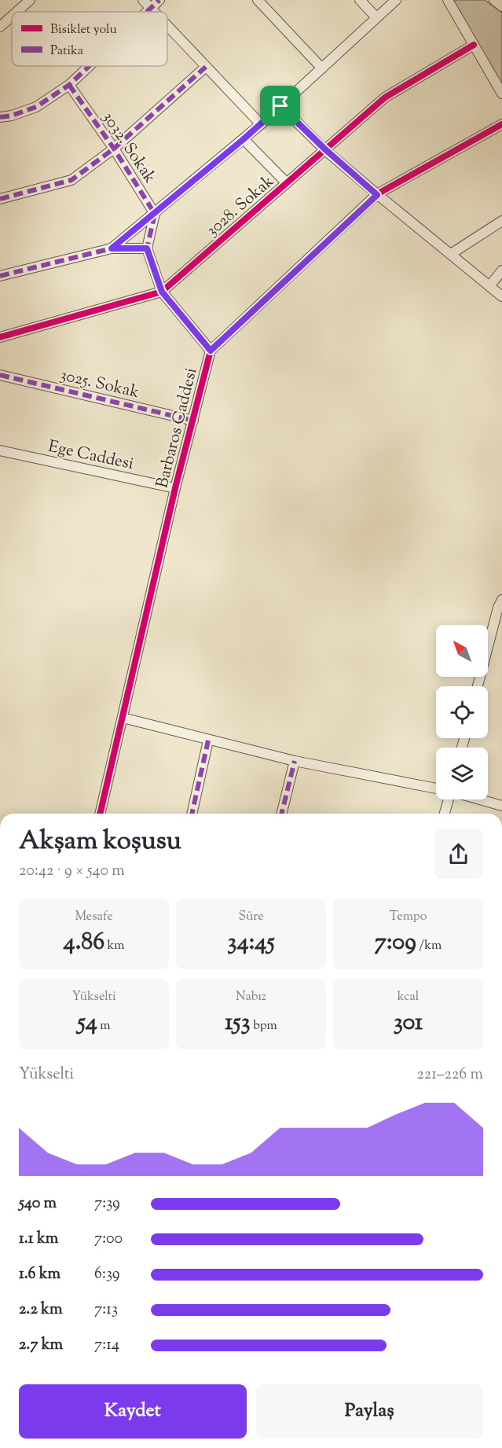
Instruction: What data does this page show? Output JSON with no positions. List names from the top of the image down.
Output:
{
  "streets": {
    "street": [
      "3032. Sokak",
      "3028. Sokak",
      "3025. Sokak",
      "Barbaros Caddesi",
      "Ege Caddesi"
    ]
  },
  "crossings": [
    ["3025. Sokak", "Barbaros Caddesi"],
    ["Barbaros Caddesi", "Ege Caddesi"]
  ],
  "legend": ["Bisiklet yolu", "Patika"],
  "north": "top left",
  "page": {
    "heading": ["Akşam koşusu", "20:42 · 9 × 540 m"],
    "stats": [
      ["Mesafe", "4.86 km"],
      ["Süre", "34:45"],
      ["Tempo", "7:09 /km"],
      ["Yükselti", "54 m"],
      ["Nabız", "153 bpm"],
      ["kcal", "301"]
    ],
    "chart": ["Yükselti", "221–226 m"],
    "list": [
      {
        "name": "540 m",
        "note": "7:39"
      },
      {
        "name": "1.1 km",
        "note": "7:00"
      },
      {
        "name": "1.6 km",
        "note": "6:39"
      },
      {
        "name": "2.2 km",
        "note": "7:13"
      },
      {
        "name": "2.7 km",
        "note": "7:14"
      }
    ],
    "buttons": ["Kaydet", "Paylaş"]
  }
}
